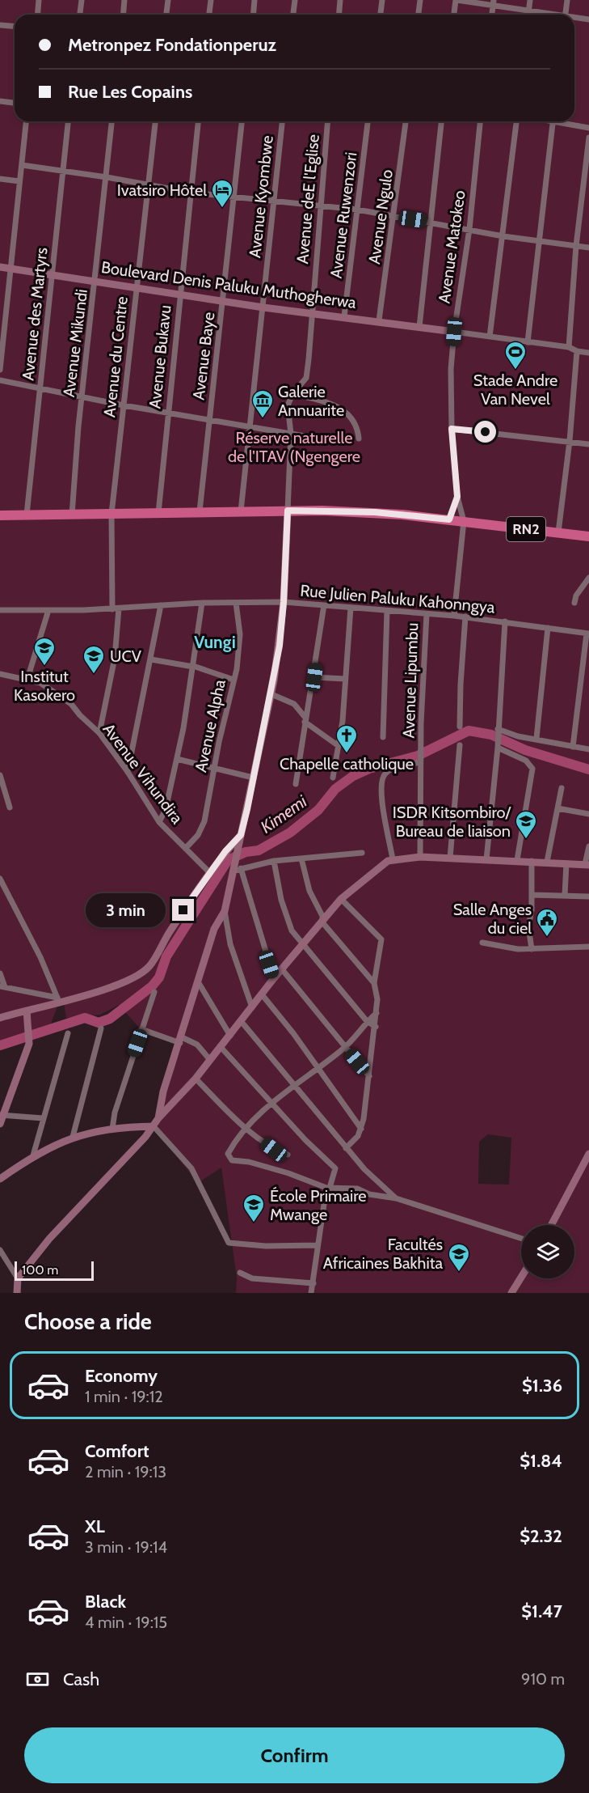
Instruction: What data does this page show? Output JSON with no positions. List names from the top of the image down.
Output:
{
  "streets": {
    "highway": ["RN2"],
    "street": [
      "Avenue Kyombwe",
      "Avenue deE l'Eglise",
      "Avenue Ruwenzori",
      "Avenue Ngulo",
      "Avenue Matokeo",
      "Boulevard Denis Paluku Muthogherwa",
      "Avenue des Martyrs",
      "Avenue Mikundi",
      "Avenue Baye",
      "Avenue du Centre",
      "Avenue Bukavu",
      "Rue Julien Paluku Kahonngya",
      "Avenue Lipumbu",
      "Avenue Alpha",
      "Avenue Vihundira"
    ]
  },
  "crossings": [
    ["Avenue Kyombwe", "Boulevard Denis Paluku Muthogherwa"],
    ["Avenue Kyombwe", "RN2"],
    ["Avenue deE l'Eglise", "Boulevard Denis Paluku Muthogherwa"],
    ["Avenue Ruwenzori", "Boulevard Denis Paluku Muthogherwa"],
    ["Avenue Ngulo", "Boulevard Denis Paluku Muthogherwa"],
    ["Avenue Matokeo", "Boulevard Denis Paluku Muthogherwa"],
    ["Boulevard Denis Paluku Muthogherwa", "Avenue des Martyrs"],
    ["Boulevard Denis Paluku Muthogherwa", "Avenue Mikundi"],
    ["Boulevard Denis Paluku Muthogherwa", "Avenue Baye"],
    ["Boulevard Denis Paluku Muthogherwa", "Avenue du Centre"],
    ["Boulevard Denis Paluku Muthogherwa", "Avenue Bukavu"],
    ["Avenue des Martyrs", "RN2"],
    ["Avenue Mikundi", "RN2"],
    ["Avenue Baye", "RN2"],
    ["Avenue du Centre", "RN2"],
    ["Avenue du Centre", "Rue Julien Paluku Kahonngya"],
    ["Avenue du Centre", "Avenue Vihundira"],
    ["Avenue Bukavu", "RN2"],
    ["Rue Julien Paluku Kahonngya", "Avenue Lipumbu"],
    ["Rue Julien Paluku Kahonngya", "Avenue Alpha"],
    ["Avenue Alpha", "Avenue Vihundira"]
  ],
  "districts": ["Vungi"],
  "water": ["Kimemi"],
  "parks": ["Réserve naturelle de l'ITAV (Ngengere"],
  "places": {
    "hotel": ["Ivatsiro Hôtel"],
    "sports": ["Stade Andre Van Nevel"],
    "museum": ["Galerie Annuarite"],
    "school or university": [
      "Institut Kasokero",
      "UCV",
      "ISDR Kitsombiro/ Bureau de liaison",
      "École Primaire Mwange",
      "Facultés Africaines Bakhita"
    ],
    "church": ["Chapelle catholique"],
    "public building": ["Salle Anges du ciel"]
  },
  "scale_bar": "100 m",
  "page": {
    "banner": ["Metronpez Fondationperuz", "Rue Les Copains"],
    "bubble": "3 min",
    "scale": "100 m",
    "heading": "Choose a ride",
    "list": [
      {
        "name": "Economy",
        "note": "1 min · 19:12",
        "value": "$1.36"
      },
      {
        "name": "Comfort",
        "note": "2 min · 19:13",
        "value": "$1.84"
      },
      {
        "name": "XL",
        "note": "3 min · 19:14",
        "value": "$2.32"
      },
      {
        "name": "Black",
        "note": "4 min · 19:15",
        "value": "$1.47"
      }
    ],
    "pay": ["Cash", "910 m"],
    "buttons": "Confirm"
  }
}
